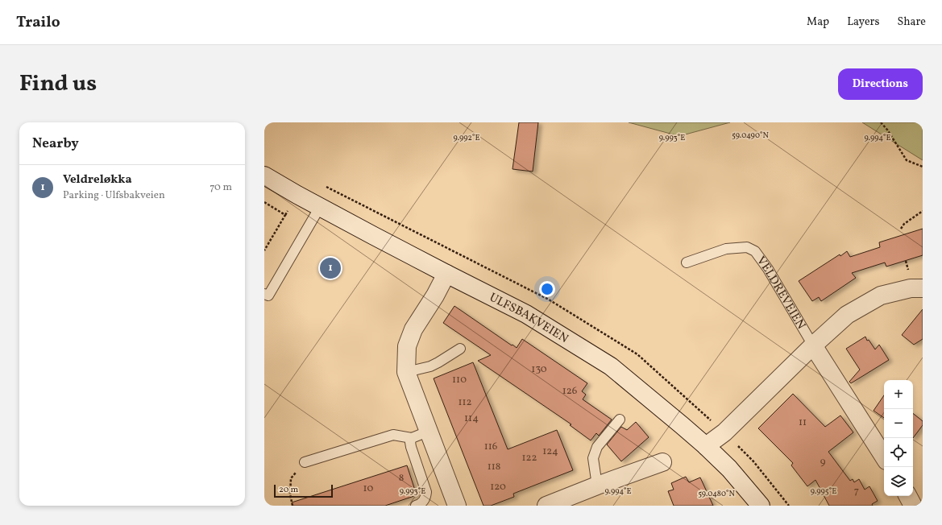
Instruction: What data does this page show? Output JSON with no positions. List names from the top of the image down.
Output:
{
  "streets": {
    "street": ["ULFSBAKVEIEN"],
    "lane": ["VELDREVEIEN"]
  },
  "house_numbers": [
    "130",
    "110",
    "126",
    "112",
    "114",
    "11",
    "116",
    "124",
    "122",
    "9",
    "118",
    "8",
    "120",
    "10",
    "7"
  ],
  "scale_bar": "20 m",
  "page": {
    "header": "Trailo",
    "nav": ["Map", "Layers", "Share"],
    "title": "Find us",
    "buttons": "Directions",
    "heading": "Nearby",
    "list": [
      {
        "mark": "1",
        "name": "Veldreløkka",
        "note": "Parking · Ulfsbakveien",
        "value": "70 m"
      }
    ],
    "pins": "1",
    "map_buttons": ["+", "−"],
    "scale": "20 m"
  },
  "coordinates": [
    "59.0490°N",
    "9.992°E",
    "9.993°E",
    "9.994°E",
    "9.995°E",
    "59.0480°N"
  ]
}
